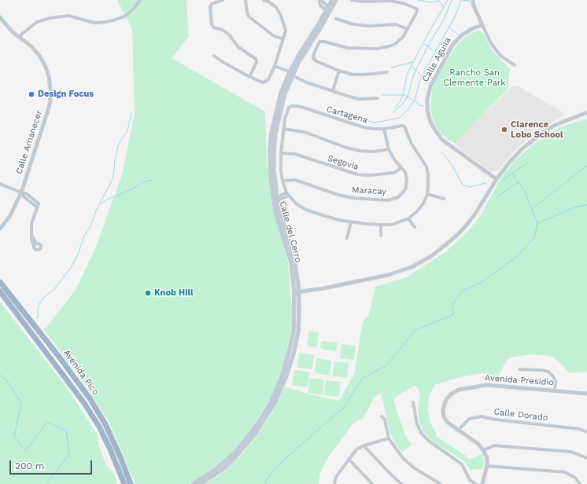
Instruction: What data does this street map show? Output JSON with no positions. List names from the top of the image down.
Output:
{
  "streets": {
    "highway": ["Avenida Pico"],
    "main road": ["Calle del Cerro"],
    "street": [
      "Calle Aguila",
      "Cartagena",
      "Calle Amanecer",
      "Segovia",
      "Maracay",
      "Avenida Presidio",
      "Calle Dorado"
    ]
  },
  "crossings": [
    ["Cartagena", "Maracay"],
    ["Segovia", "Maracay"],
    ["Avenida Presidio", "Calle Dorado"]
  ],
  "parks": ["Rancho San Clemente Park"],
  "places": ["Design Focus", "Clarence Lobo School", "Knob Hill"],
  "scale_bar": "200 m"
}
